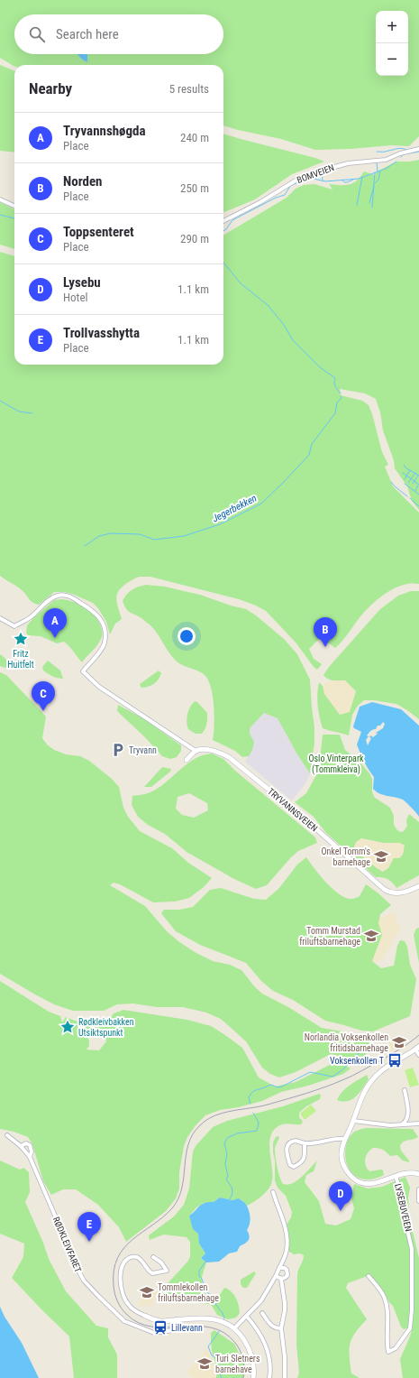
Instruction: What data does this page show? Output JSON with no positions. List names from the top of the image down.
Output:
{
  "streets": {
    "street": [
      "BOMVEIEN",
      "TRYVANNSVEIEN",
      "LYSEBUVEIEN",
      "RØDKLEIVFARET"
    ]
  },
  "water": ["Jegerbekken"],
  "parks": ["Oslo Vinterpark (Tommkleiva)"],
  "places": {
    "place": ["Fritz Huitfelt", "Rødkleivbakken Utsiktspunkt"],
    "parking": ["Tryvann"],
    "school or university": [
      "Onkel Tomm's barnehage",
      "Tomm Murstad friluftsbarnehage",
      "Norlandia Voksenkollen fritidsbarnehage",
      "Tommlekollen friluftsbarnehage",
      "Turi Sletners barnehave"
    ],
    "bus stop": ["Voksenkollen T"],
    "station": ["Lillevann"]
  },
  "page": {
    "map_buttons": ["+", "−"],
    "search": "Search here",
    "heading": ["Nearby", "5 results"],
    "list": [
      {
        "mark": "A",
        "name": "Tryvannshøgda",
        "note": "Place",
        "value": "240 m"
      },
      {
        "mark": "B",
        "name": "Norden",
        "note": "Place",
        "value": "250 m"
      },
      {
        "mark": "C",
        "name": "Toppsenteret",
        "note": "Place",
        "value": "290 m"
      },
      {
        "mark": "D",
        "name": "Lysebu",
        "note": "Hotel",
        "value": "1.1 km"
      },
      {
        "mark": "E",
        "name": "Trollvasshytta",
        "note": "Place",
        "value": "1.1 km"
      }
    ],
    "pins": [
      "A",
      "B",
      "C",
      "D",
      "E"
    ]
  }
}
